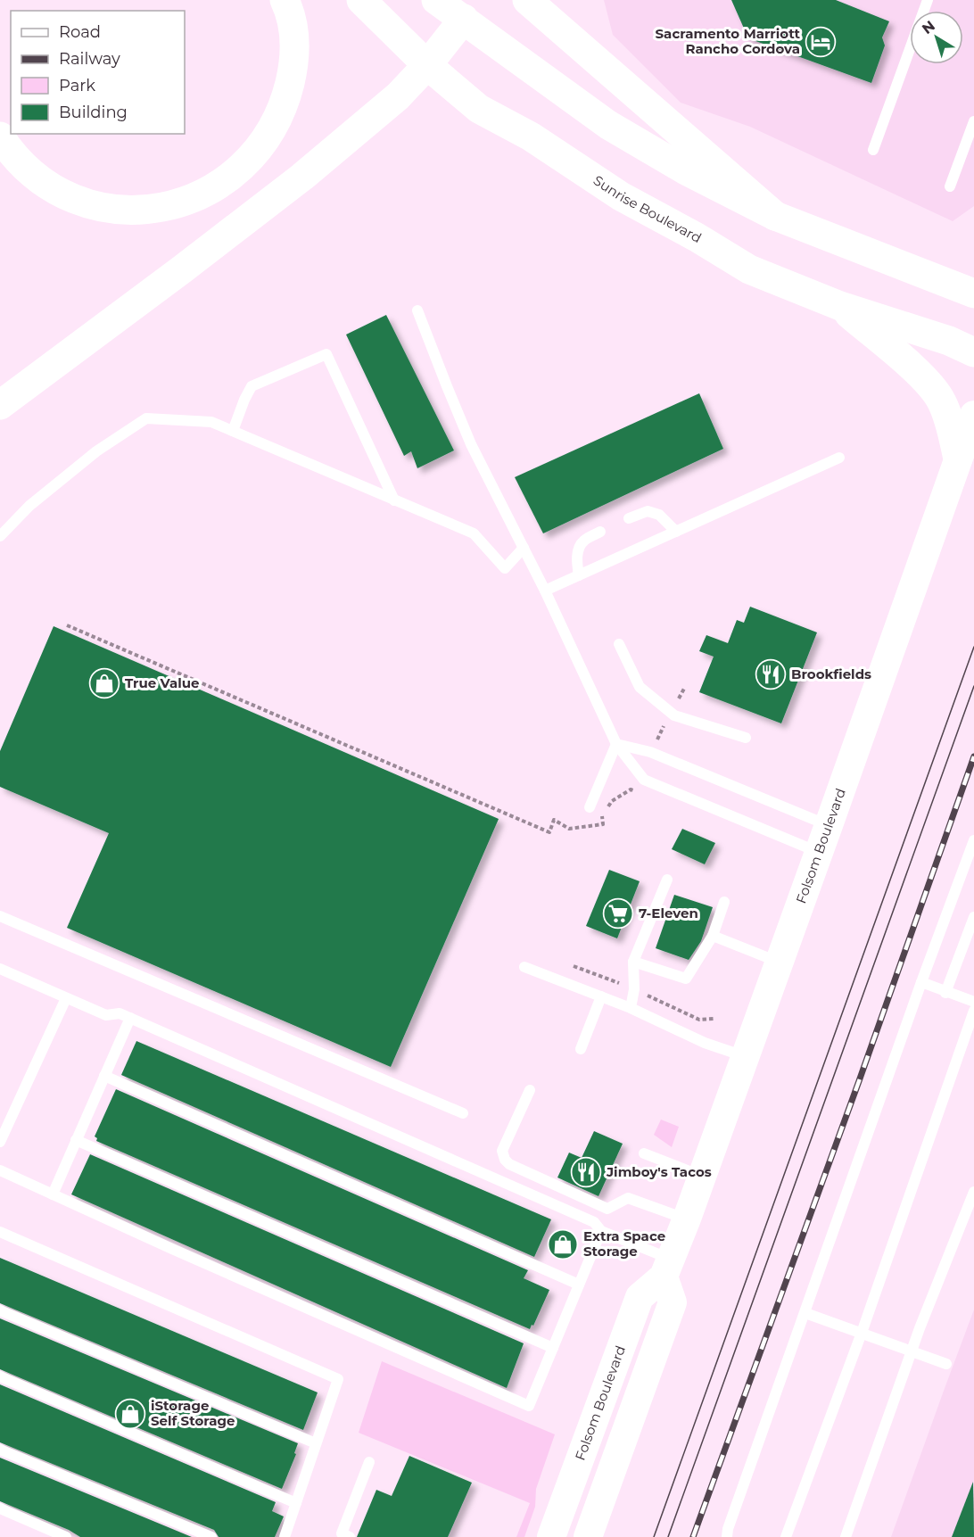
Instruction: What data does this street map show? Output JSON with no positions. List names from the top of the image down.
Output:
{
  "streets": {
    "main road": ["Sunrise Boulevard", "Folsom Boulevard"]
  },
  "places": {
    "hotel": ["Sacramento Marriott Rancho Cordova"],
    "restaurant": ["Brookfields", "Jimboy's Tacos"],
    "shop": ["True Value", "Extra Space Storage", "iStorage Self Storage"],
    "supermarket": ["7-Eleven"]
  },
  "legend": [
    "Road",
    "Railway",
    "Park",
    "Building"
  ],
  "north": "top left"
}
